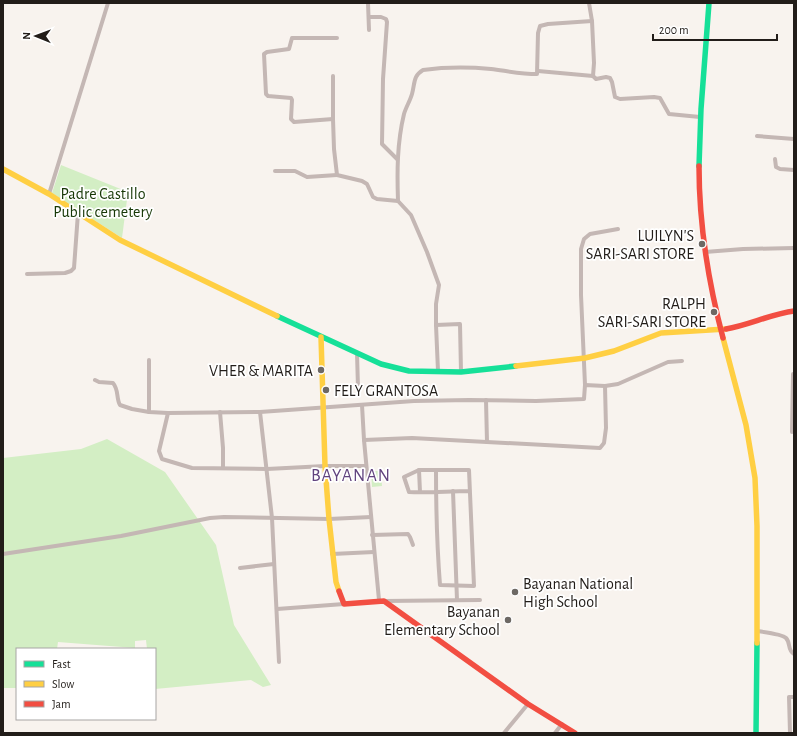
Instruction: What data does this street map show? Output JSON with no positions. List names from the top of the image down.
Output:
{
  "districts": ["BAYANAN"],
  "parks": ["Padre Castillo Public cemetery"],
  "places": [
    "LUILYN'S SARI-SARI STORE",
    "RALPH SARI-SARI STORE",
    "VHER & MARITA",
    "FELY GRANTOSA",
    "Bayanan National High School",
    "Bayanan Elementary School"
  ],
  "legend": ["Fast", "Slow", "Jam"],
  "scale_bar": "200 m",
  "north": "left"
}
